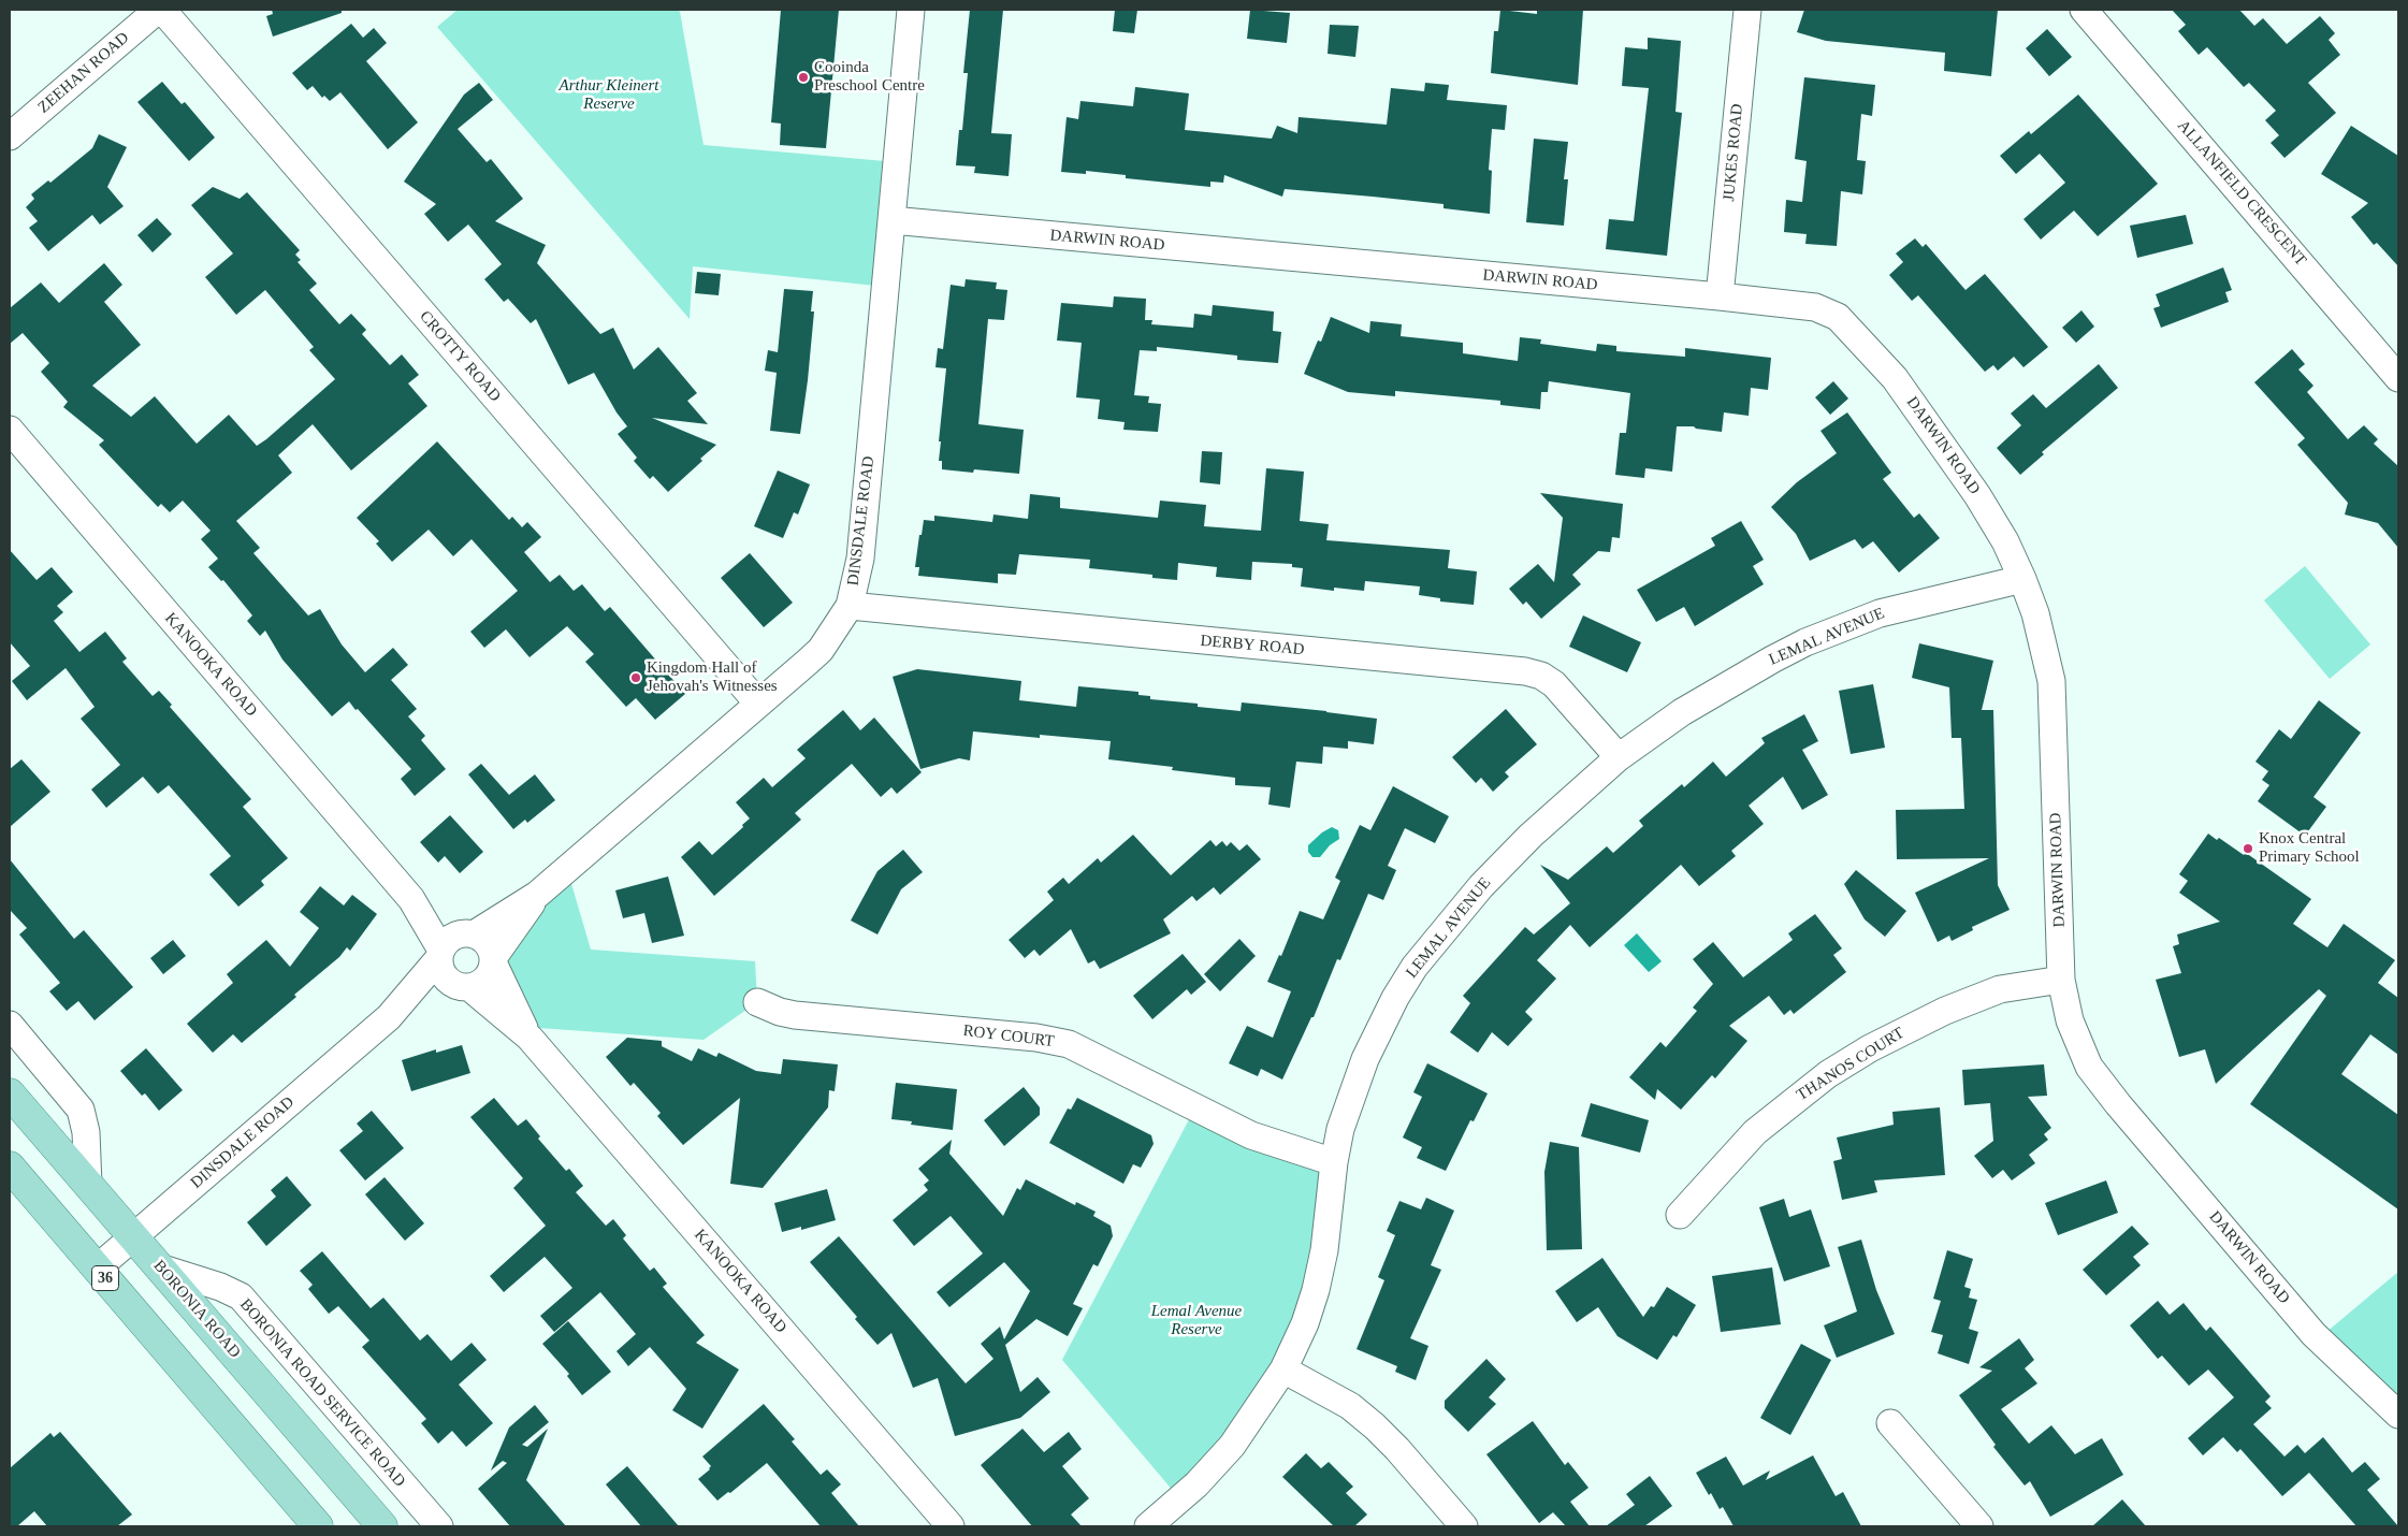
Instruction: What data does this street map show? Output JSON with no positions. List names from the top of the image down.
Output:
{
  "streets": {
    "main road": ["36", "BORONIA ROAD"],
    "street": [
      "ZEEHAN ROAD",
      "JUKES ROAD",
      "ALLANFIELD CRESCENT",
      "DARWIN ROAD",
      "CROTTY ROAD",
      "DINSDALE ROAD",
      "LEMAL AVENUE",
      "DERBY ROAD",
      "KANOOKA ROAD",
      "ROY COURT",
      "THANOS COURT",
      "BORONIA ROAD SERVICE ROAD"
    ]
  },
  "crossings": [
    ["JUKES ROAD", "DARWIN ROAD"],
    ["DARWIN ROAD", "DINSDALE ROAD"],
    ["DARWIN ROAD", "LEMAL AVENUE"],
    ["DARWIN ROAD", "THANOS COURT"],
    ["CROTTY ROAD", "DINSDALE ROAD"],
    ["DINSDALE ROAD", "DERBY ROAD"],
    ["DINSDALE ROAD", "KANOOKA ROAD"],
    ["DINSDALE ROAD", "36"],
    ["DINSDALE ROAD", "BORONIA ROAD"],
    ["LEMAL AVENUE", "DERBY ROAD"],
    ["LEMAL AVENUE", "ROY COURT"],
    ["BORONIA ROAD", "BORONIA ROAD SERVICE ROAD"]
  ],
  "parks": ["Arthur Kleinert Reserve", "Lemal Avenue Reserve"],
  "places": ["Cooinda Preschool Centre", "Kingdom Hall of Jehovah's Witnesses", "Knox Central Primary School"]
}
